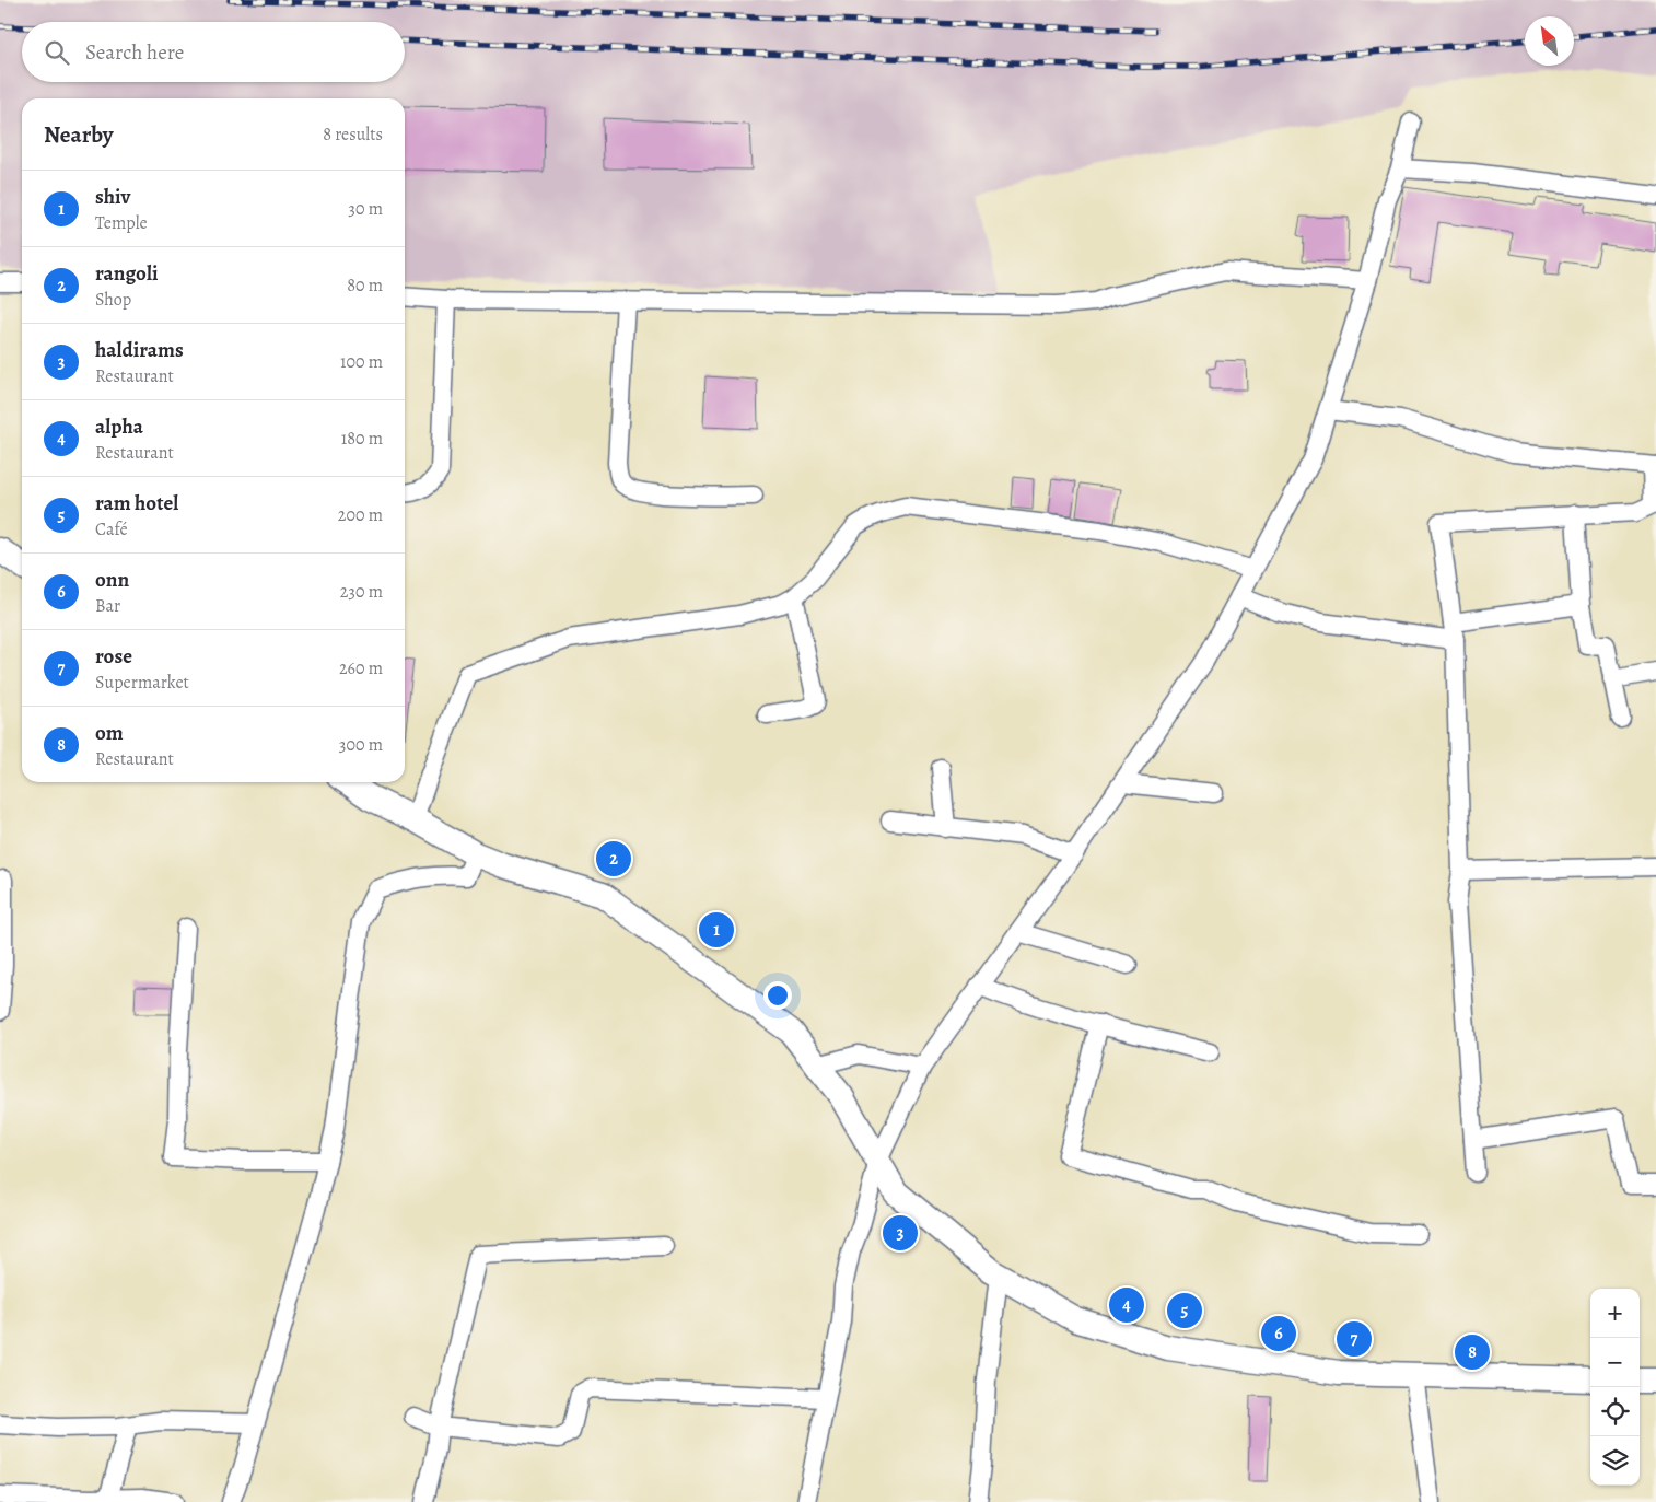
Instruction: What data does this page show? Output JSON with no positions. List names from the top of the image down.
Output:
{
  "north": "top left",
  "page": {
    "search": "Search here",
    "heading": ["Nearby", "8 results"],
    "list": [
      {
        "mark": "1",
        "name": "shiv",
        "note": "Temple",
        "value": "30 m"
      },
      {
        "mark": "2",
        "name": "rangoli",
        "note": "Shop",
        "value": "80 m"
      },
      {
        "mark": "3",
        "name": "haldirams",
        "note": "Restaurant",
        "value": "100 m"
      },
      {
        "mark": "4",
        "name": "alpha",
        "note": "Restaurant",
        "value": "180 m"
      },
      {
        "mark": "5",
        "name": "ram hotel",
        "note": "Café",
        "value": "200 m"
      },
      {
        "mark": "6",
        "name": "onn",
        "note": "Bar",
        "value": "230 m"
      },
      {
        "mark": "7",
        "name": "rose",
        "note": "Supermarket",
        "value": "260 m"
      },
      {
        "mark": "8",
        "name": "om",
        "note": "Restaurant",
        "value": "300 m"
      }
    ],
    "pins": [
      "2",
      "1",
      "3",
      "4",
      "5",
      "6",
      "7",
      "8"
    ],
    "map_buttons": ["+", "−"]
  }
}
